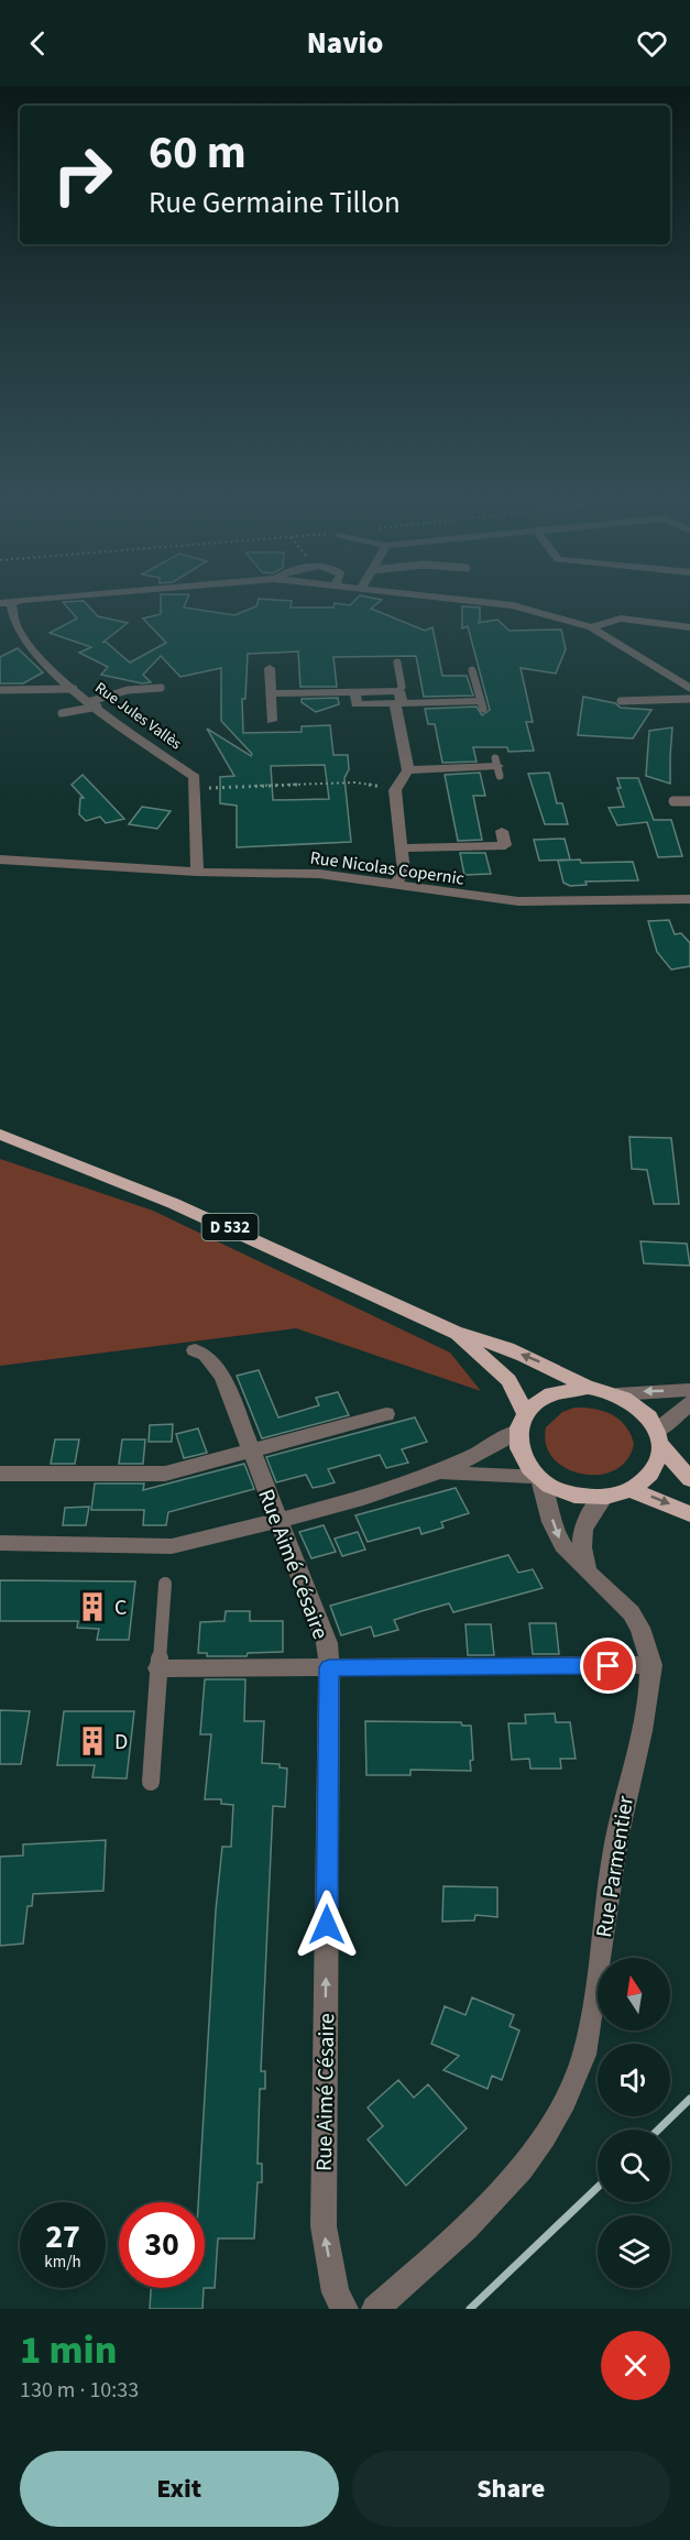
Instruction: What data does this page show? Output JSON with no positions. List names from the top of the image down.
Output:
{
  "streets": {
    "main road": ["D 532"],
    "street": [
      "Rue Jules Vallès",
      "Rue Nicolas Copernic",
      "Rue Aimé Césaire",
      "Rue Parmentier"
    ]
  },
  "crossings": [
    ["D 532", "Rue Parmentier"]
  ],
  "one_way": ["Rue Aimé Césaire"],
  "places": {
    "building": ["C", "D"]
  },
  "north": "top",
  "page": {
    "header": "Navio",
    "turn": ["60 m", "Rue Germaine Tillon"],
    "speed": "27 km/h",
    "limit": "30",
    "heading": ["1 min", "130 m · 10:33"],
    "buttons": ["Exit", "Share"]
  }
}
